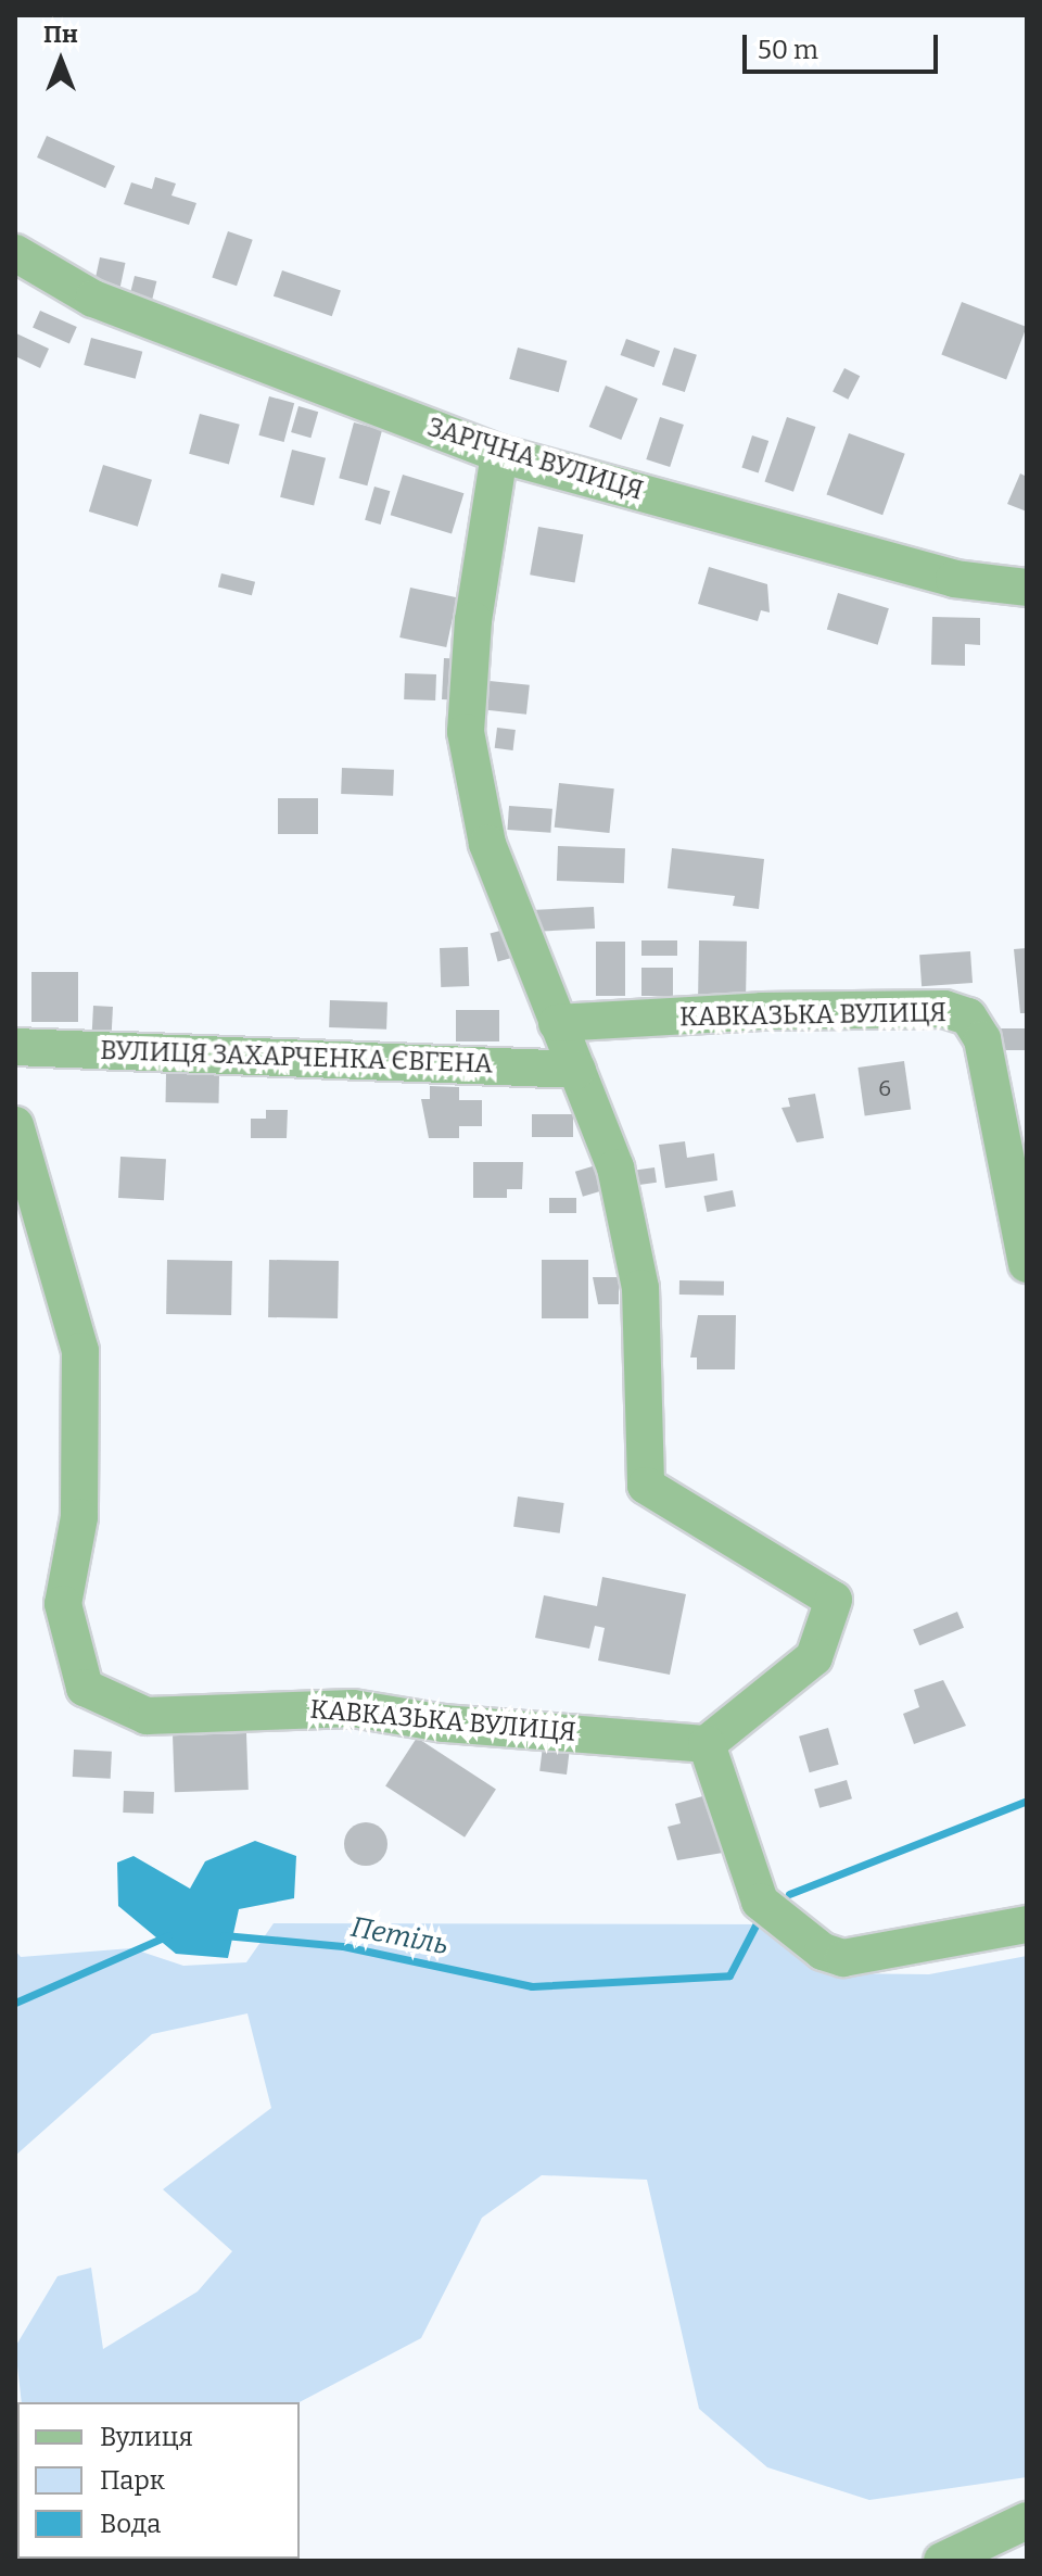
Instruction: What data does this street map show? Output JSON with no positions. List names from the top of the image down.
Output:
{
  "streets": {
    "street": ["ЗАРІЧНА ВУЛИЦЯ", "КАВКАЗЬКА ВУЛИЦЯ", "ВУЛИЦЯ ЗАХАРЧЕНКА ЄВГЕНА"]
  },
  "water": ["Петіль"],
  "house_numbers": ["6"],
  "legend": ["Вулиця", "Парк", "Вода"],
  "scale_bar": "50 m",
  "north": "top"
}
